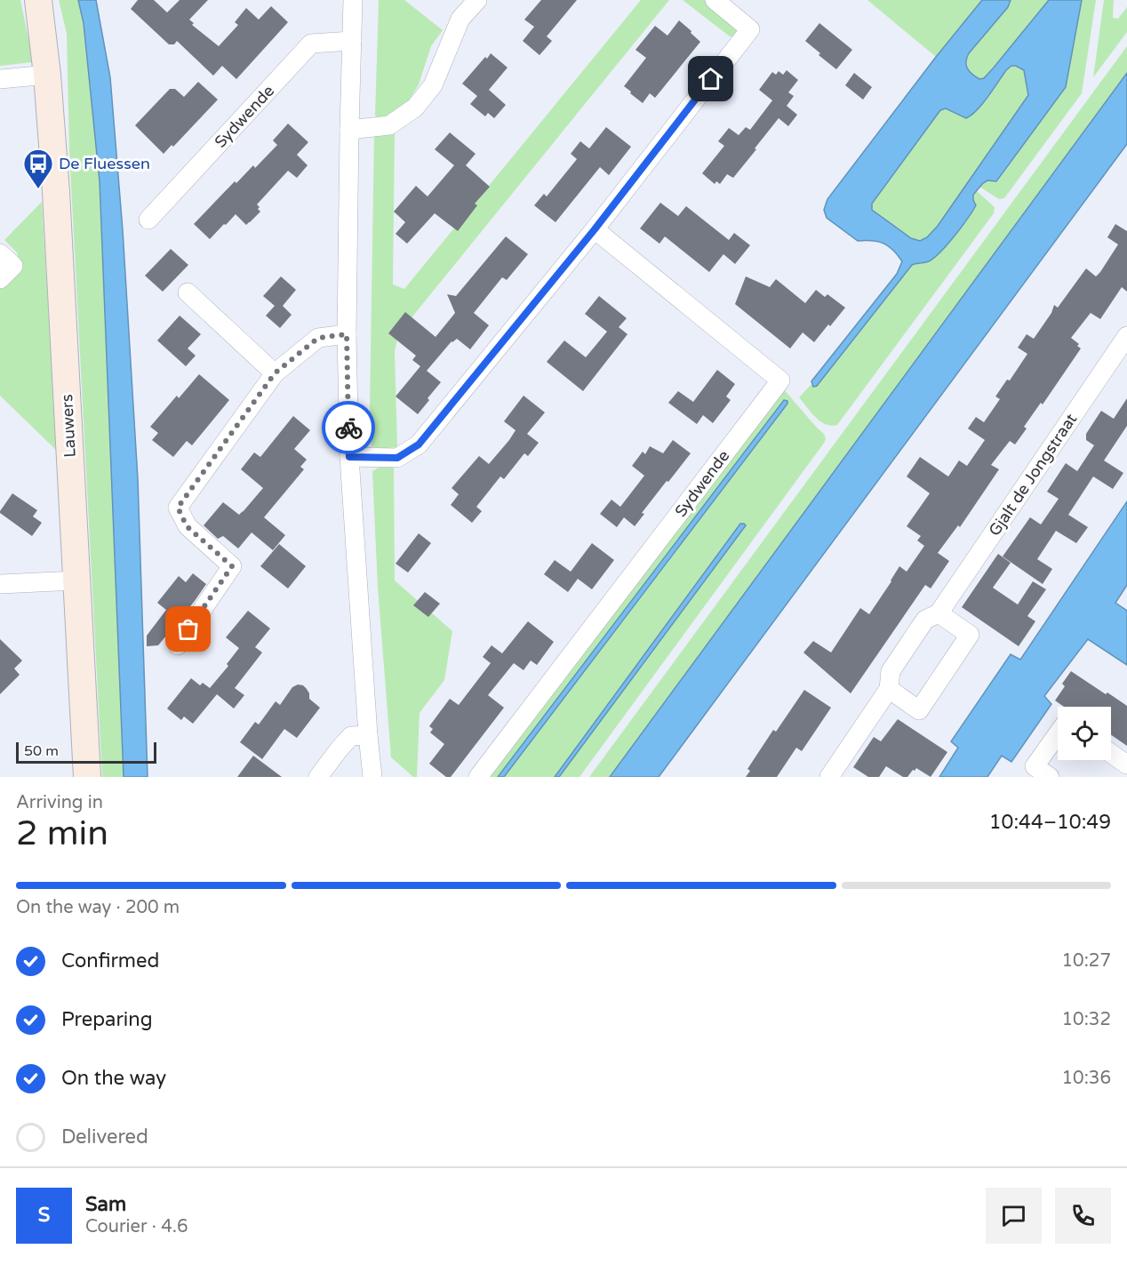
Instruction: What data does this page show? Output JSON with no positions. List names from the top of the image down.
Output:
{
  "streets": {
    "street": ["Sydwende", "Lauwers", "Gjalt de Jongstraat"]
  },
  "places": {
    "bus stop": ["De Fluessen"]
  },
  "scale_bar": "50 m",
  "page": {
    "scale": "50 m",
    "heading": ["2 min", "Arriving in", "10:44–10:49"],
    "panel": ["Sam", "Courier · 4.6"],
    "bar": "On the way · 200 m",
    "list": [
      ["Confirmed", "10:27"],
      ["Preparing", "10:32"],
      ["On the way", "10:36"],
      "Delivered"
    ],
    "round": "S"
  }
}
